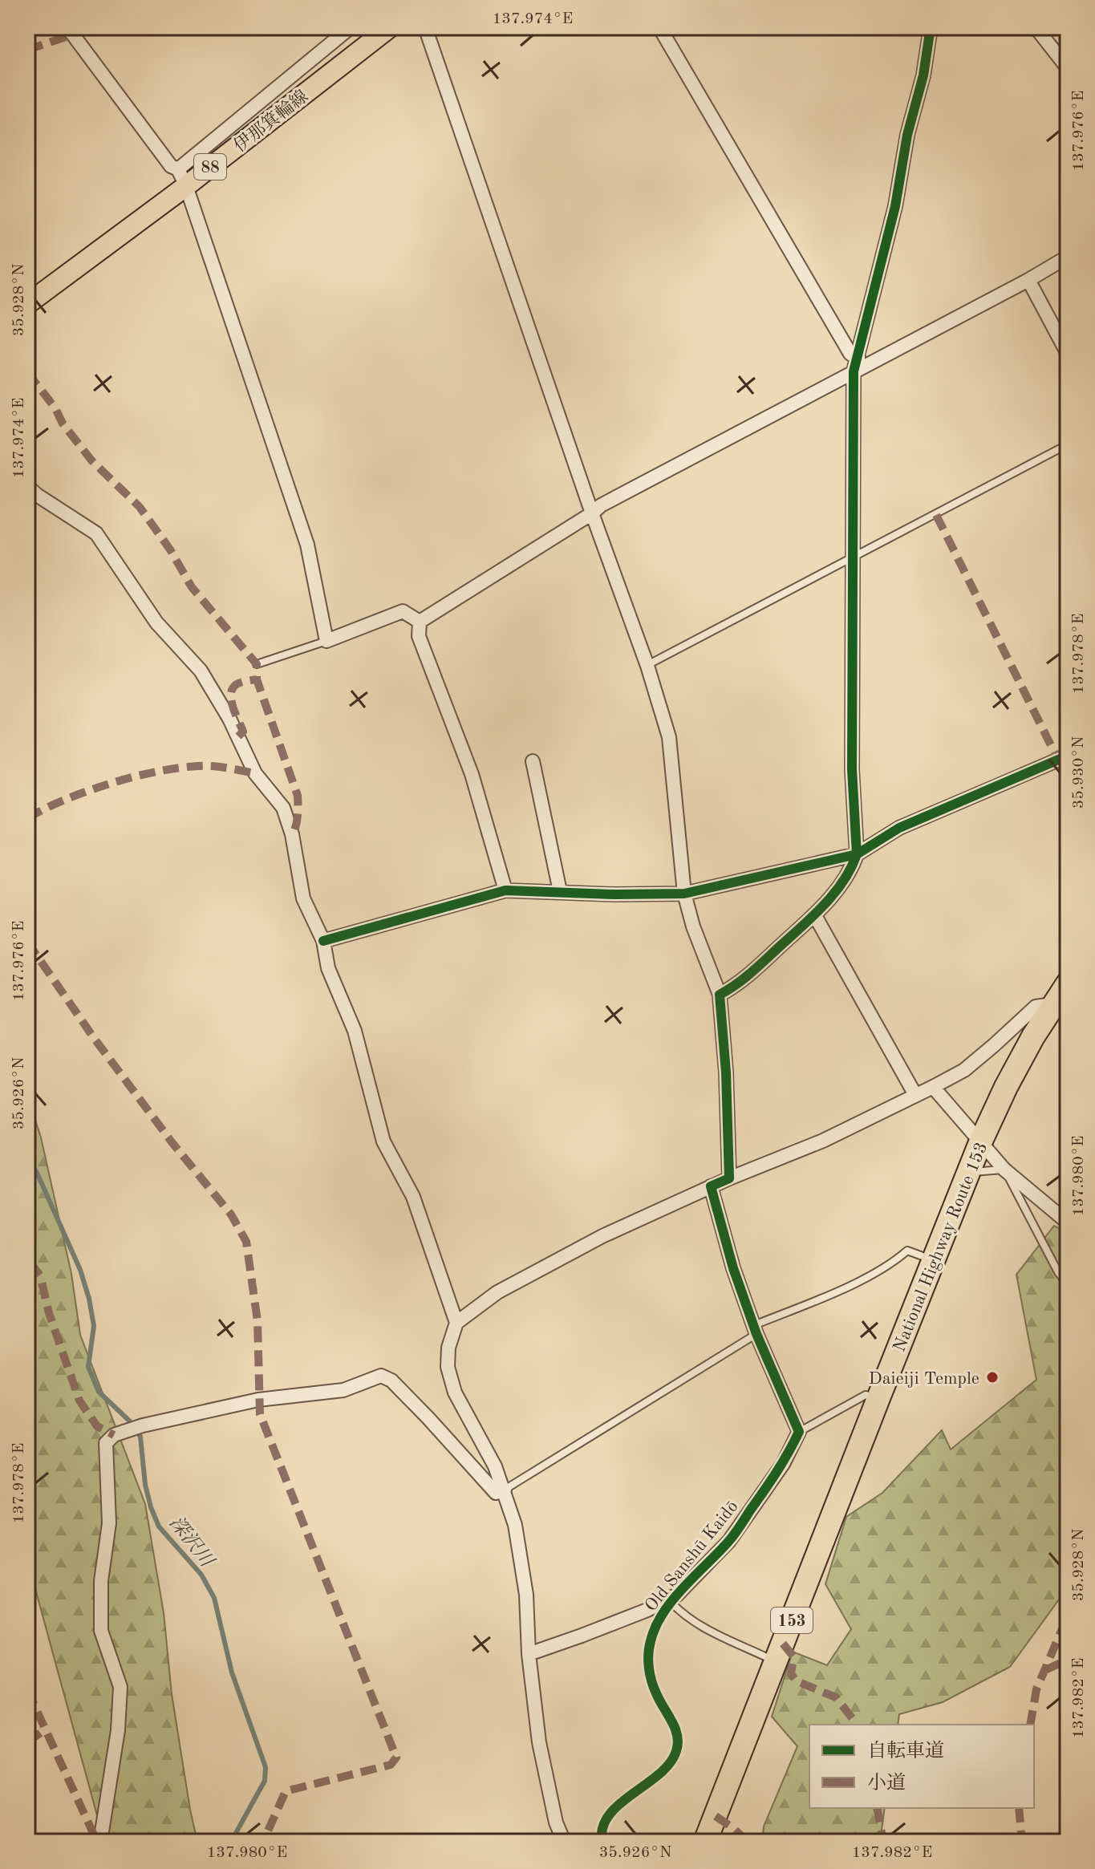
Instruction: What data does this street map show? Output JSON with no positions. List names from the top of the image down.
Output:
{
  "streets": {
    "highway": ["National Highway Route 153", "153"],
    "main road": ["伊那箕輪線", "88"],
    "street": ["Old Sanshū Kaidō"]
  },
  "water": ["深沢川"],
  "places": ["Daieiji Temple"],
  "legend": ["自転車道", "小道"],
  "coordinates": [
    "137.974°E",
    "137.976°E",
    "35.928°N",
    "137.978°E",
    "35.930°N",
    "35.926°N",
    "137.980°E",
    "137.982°E"
  ]
}
